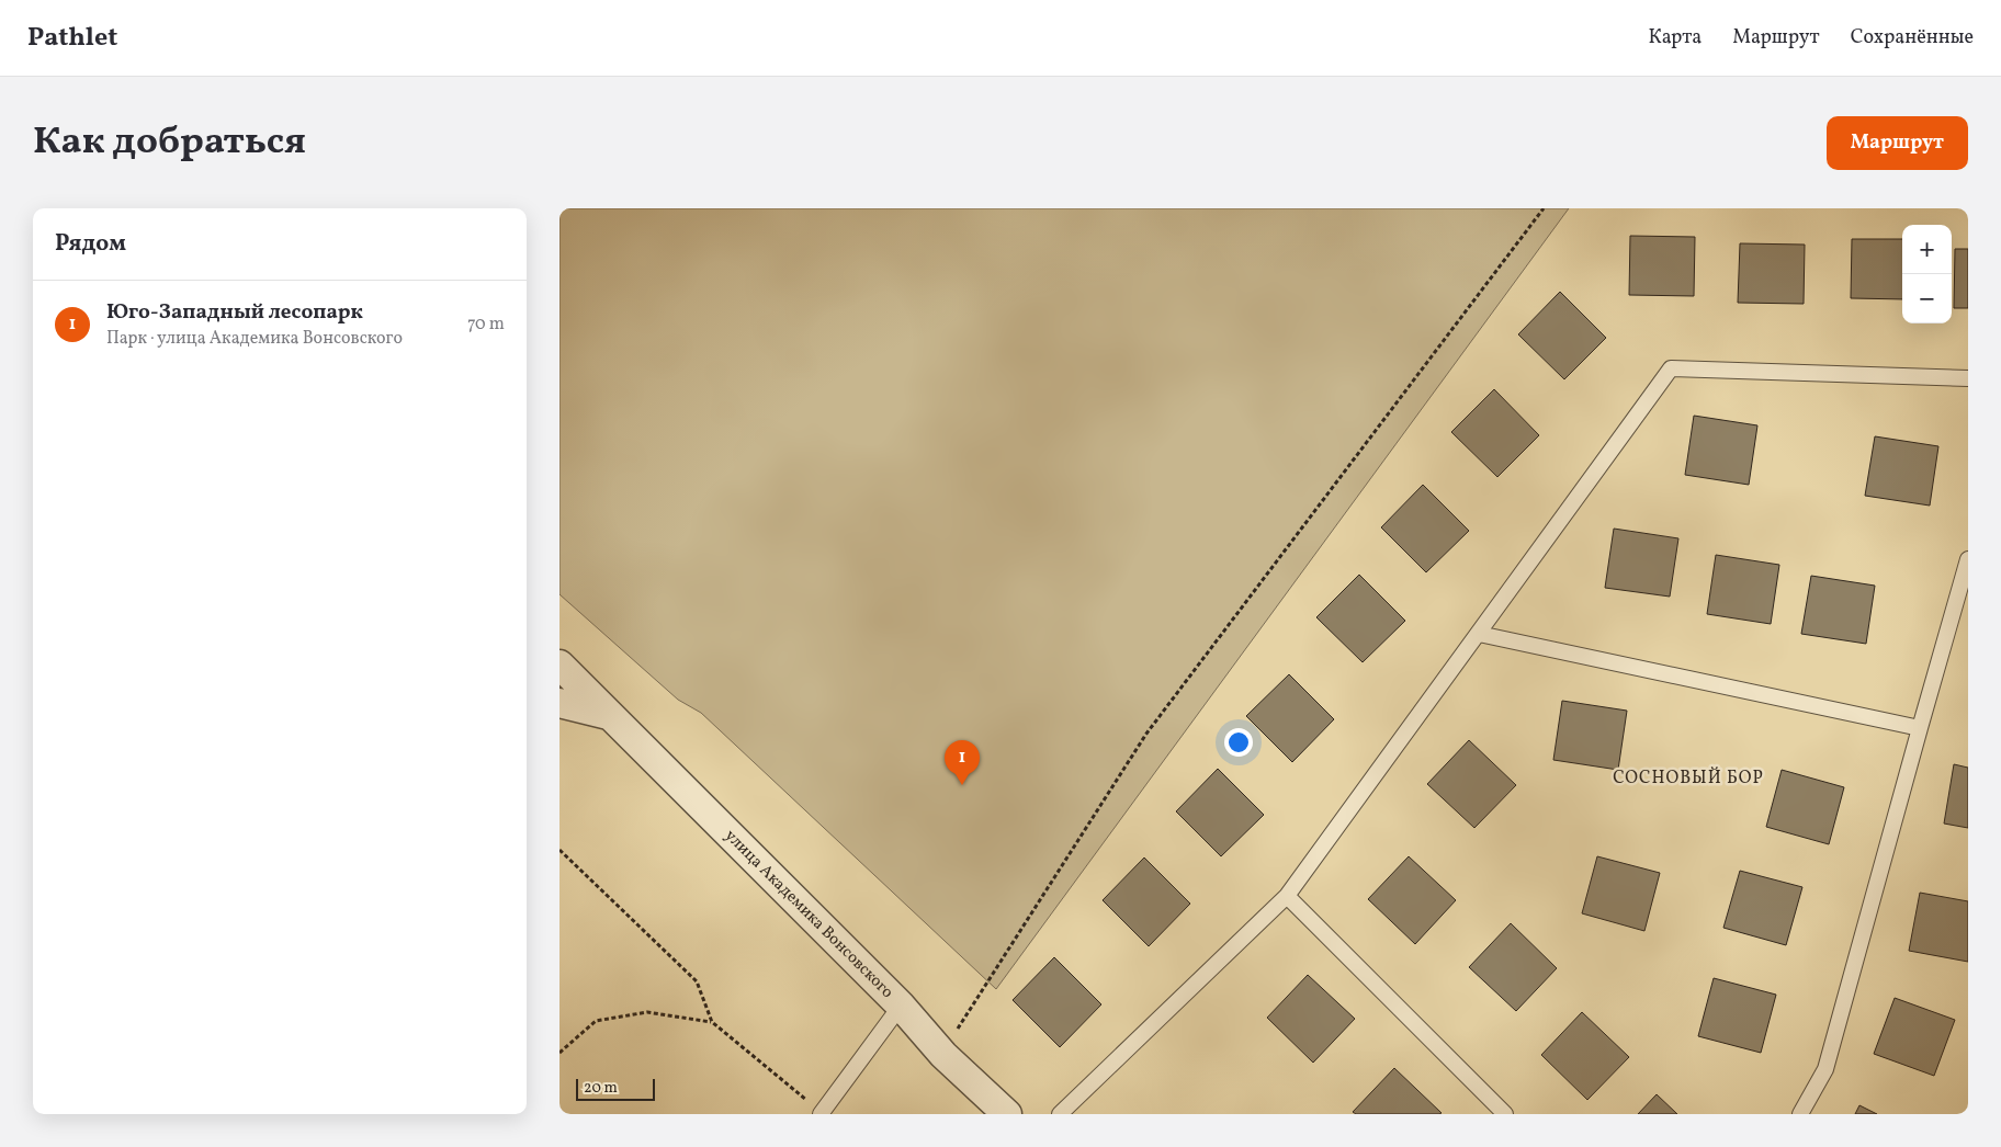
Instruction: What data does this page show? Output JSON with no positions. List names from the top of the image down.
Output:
{
  "streets": {
    "street": ["улица Академика Вонсовского"]
  },
  "districts": ["СОСНОВЫЙ БОР"],
  "scale_bar": "20 m",
  "page": {
    "header": "Pathlet",
    "nav": ["Карта", "Маршрут", "Сохранённые"],
    "title": "Как добраться",
    "buttons": "Маршрут",
    "heading": "Рядом",
    "map_buttons": ["+", "−"],
    "list": [
      {
        "mark": "1",
        "name": "Юго-Западный лесопарк",
        "note": "Парк · улица Академика Вонсовского",
        "value": "70 m"
      }
    ],
    "pins": "1",
    "scale": "20 m"
  }
}
